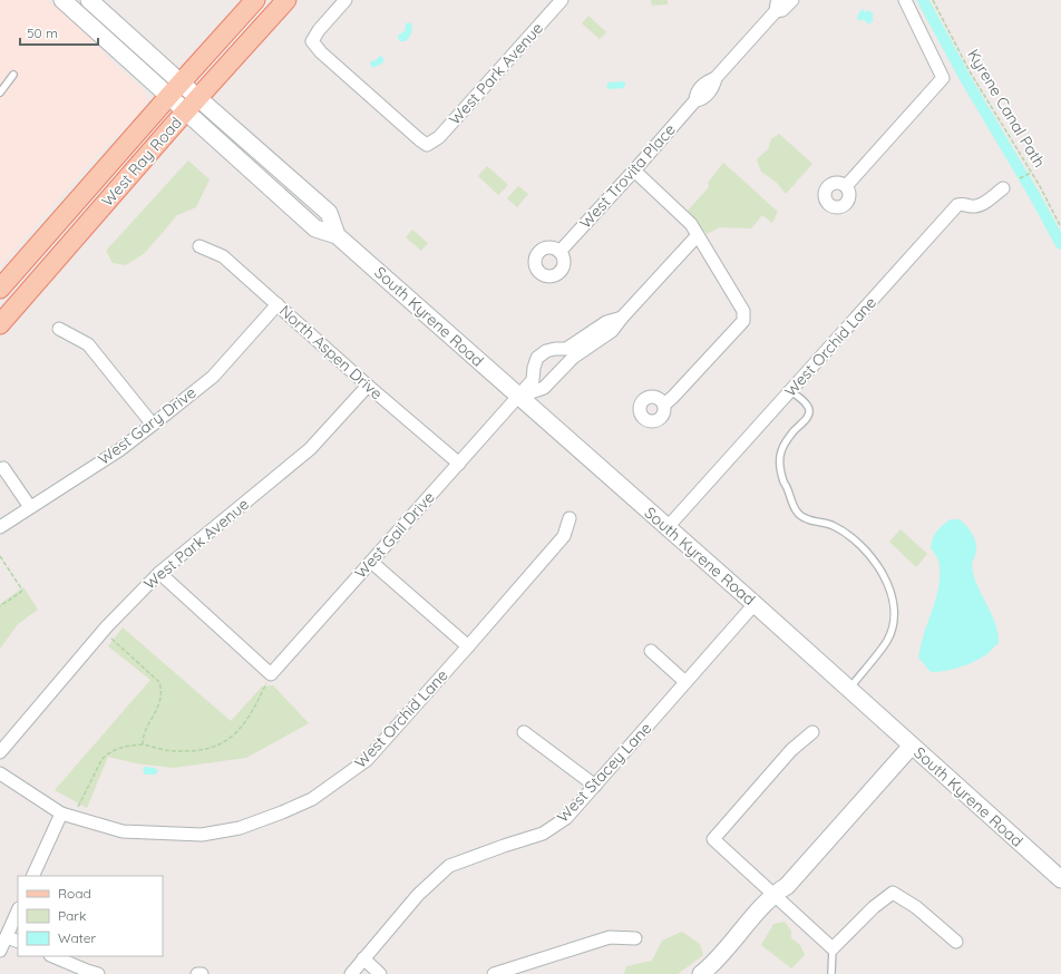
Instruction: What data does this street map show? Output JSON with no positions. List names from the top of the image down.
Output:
{
  "streets": {
    "main road": ["West Ray Road", "South Kyrene Road"],
    "street": [
      "West Park Avenue",
      "West Trovita Place",
      "West Orchid Lane",
      "North Aspen Drive",
      "West Gary Drive",
      "West Gail Drive",
      "West Stacey Lane"
    ],
    "path": ["Kyrene Canal Path"]
  },
  "crossings": [
    ["West Park Avenue", "North Aspen Drive"],
    ["West Ray Road", "South Kyrene Road"],
    ["South Kyrene Road", "West Orchid Lane"],
    ["South Kyrene Road", "West Gail Drive"],
    ["South Kyrene Road", "West Stacey Lane"],
    ["North Aspen Drive", "West Gary Drive"],
    ["North Aspen Drive", "West Gail Drive"]
  ],
  "legend": ["Road", "Park", "Water"],
  "scale_bar": "50 m"
}
